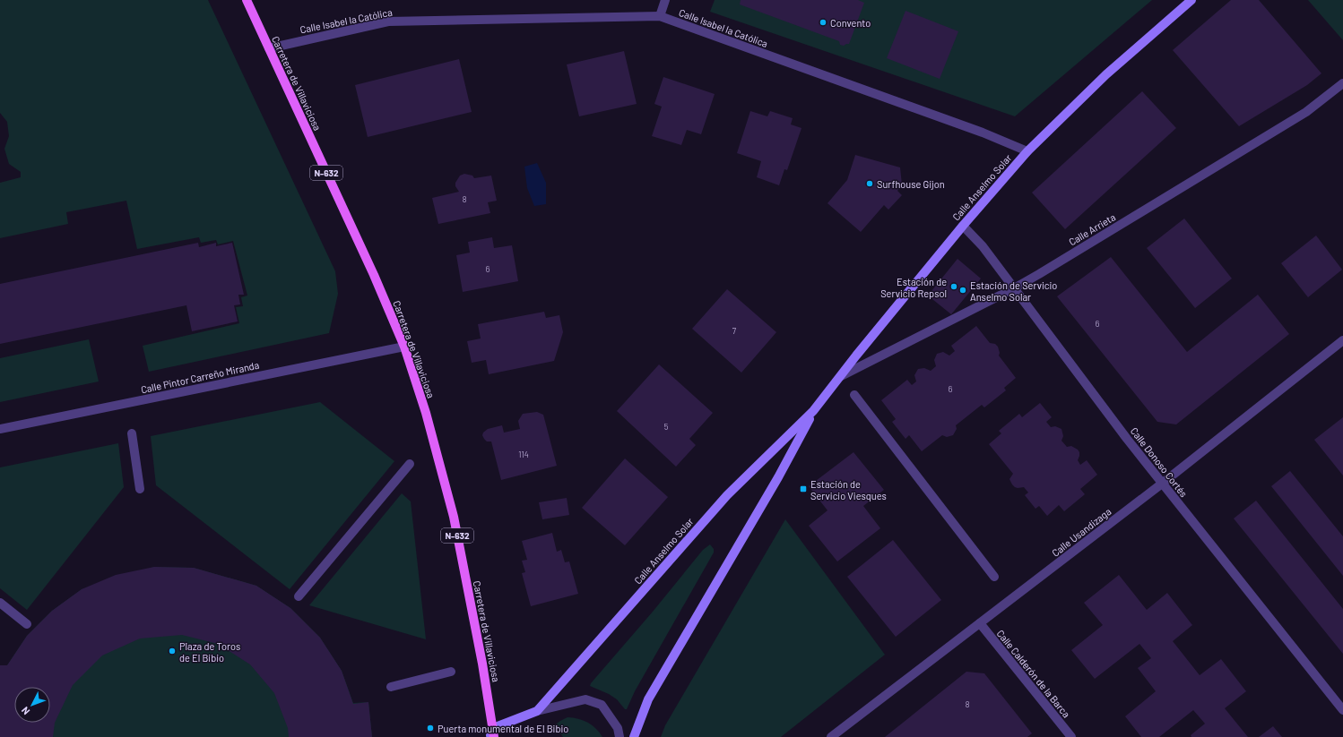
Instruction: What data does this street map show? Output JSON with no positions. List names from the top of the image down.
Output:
{
  "streets": {
    "main road": ["Carretera de Villaviciosa", "N-632", "Calle Anselmo Solar"],
    "street": [
      "Calle Isabel la Católica",
      "Calle Arrieta",
      "Calle Pintor Carreño Miranda",
      "Calle Donoso Cortés",
      "Calle Usandizaga",
      "Calle Calderón de la Barca"
    ]
  },
  "crossings": [
    ["Calle Isabel la Católica", "Carretera de Villaviciosa"],
    ["Calle Isabel la Católica", "Calle Anselmo Solar"],
    ["Carretera de Villaviciosa", "Calle Pintor Carreño Miranda"],
    ["Calle Anselmo Solar", "Calle Arrieta"],
    ["Calle Anselmo Solar", "Calle Donoso Cortés"],
    ["Calle Arrieta", "Calle Donoso Cortés"],
    ["Calle Donoso Cortés", "Calle Usandizaga"],
    ["Calle Usandizaga", "Calle Calderón de la Barca"]
  ],
  "places": {
    "other": [
      "Convento",
      "Surfhouse Gijon",
      "Estación de Servicio Repsol",
      "Estación de Servicio Anselmo Solar",
      "Plaza de Toros de El Bibio",
      "Puerta monumental de El Bibio"
    ],
    "transit": ["Estación de Servicio Viesques"]
  },
  "house_numbers": [
    "8",
    "6",
    "6",
    "7",
    "6",
    "5",
    "114",
    "8"
  ],
  "north": "bottom left"
}
